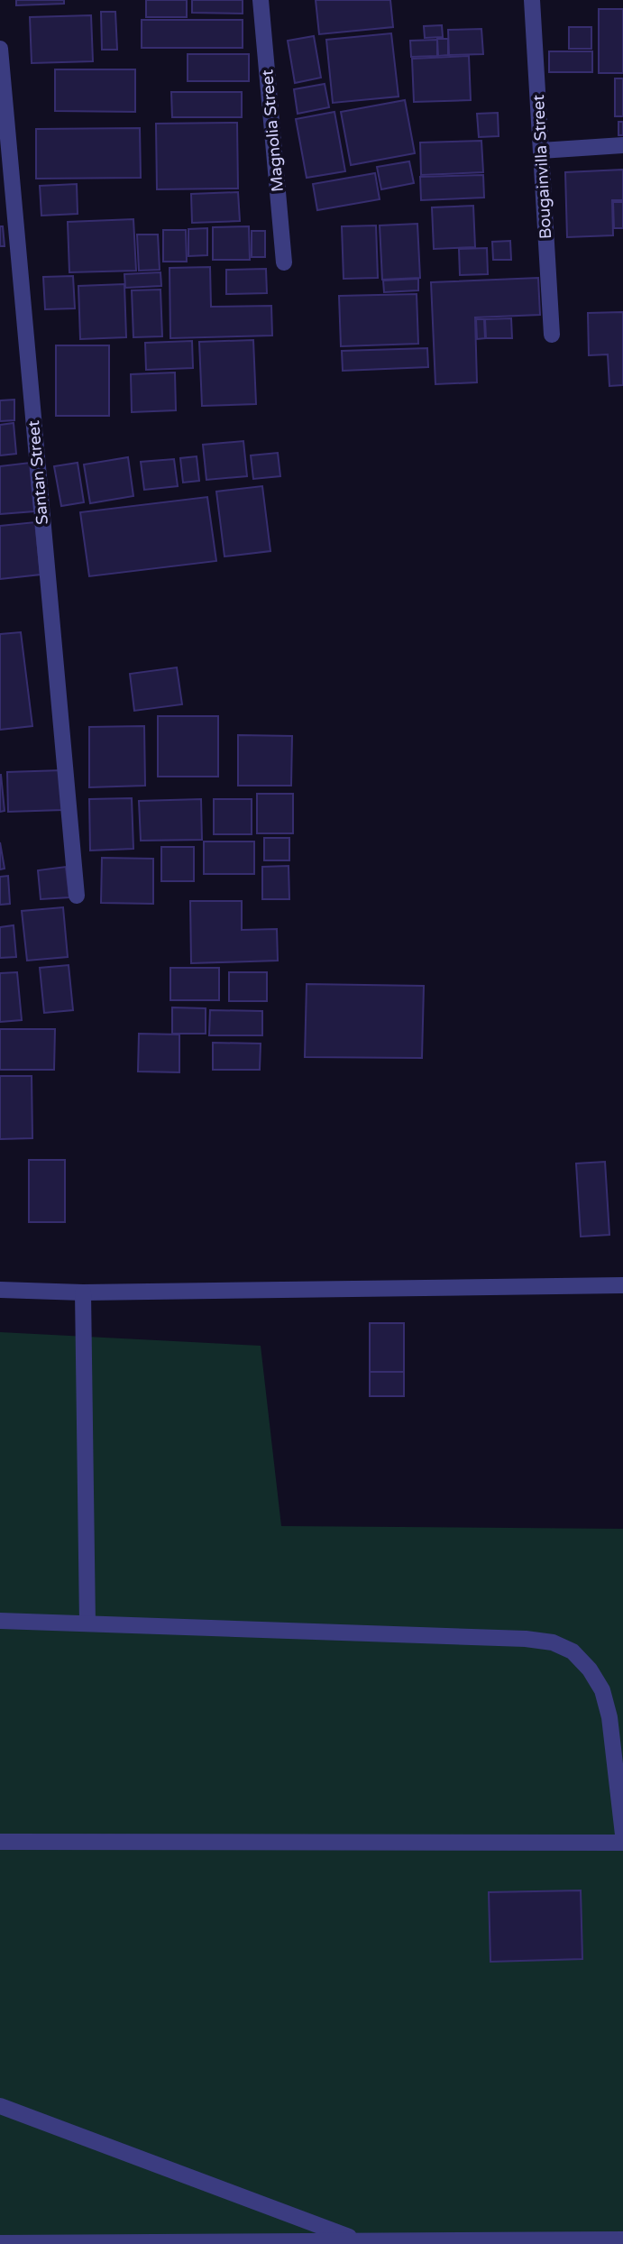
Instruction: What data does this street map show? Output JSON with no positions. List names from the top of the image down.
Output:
{
  "streets": {
    "street": ["Magnolia Street", "Bougainvilla Street", "Santan Street"]
  }
}
